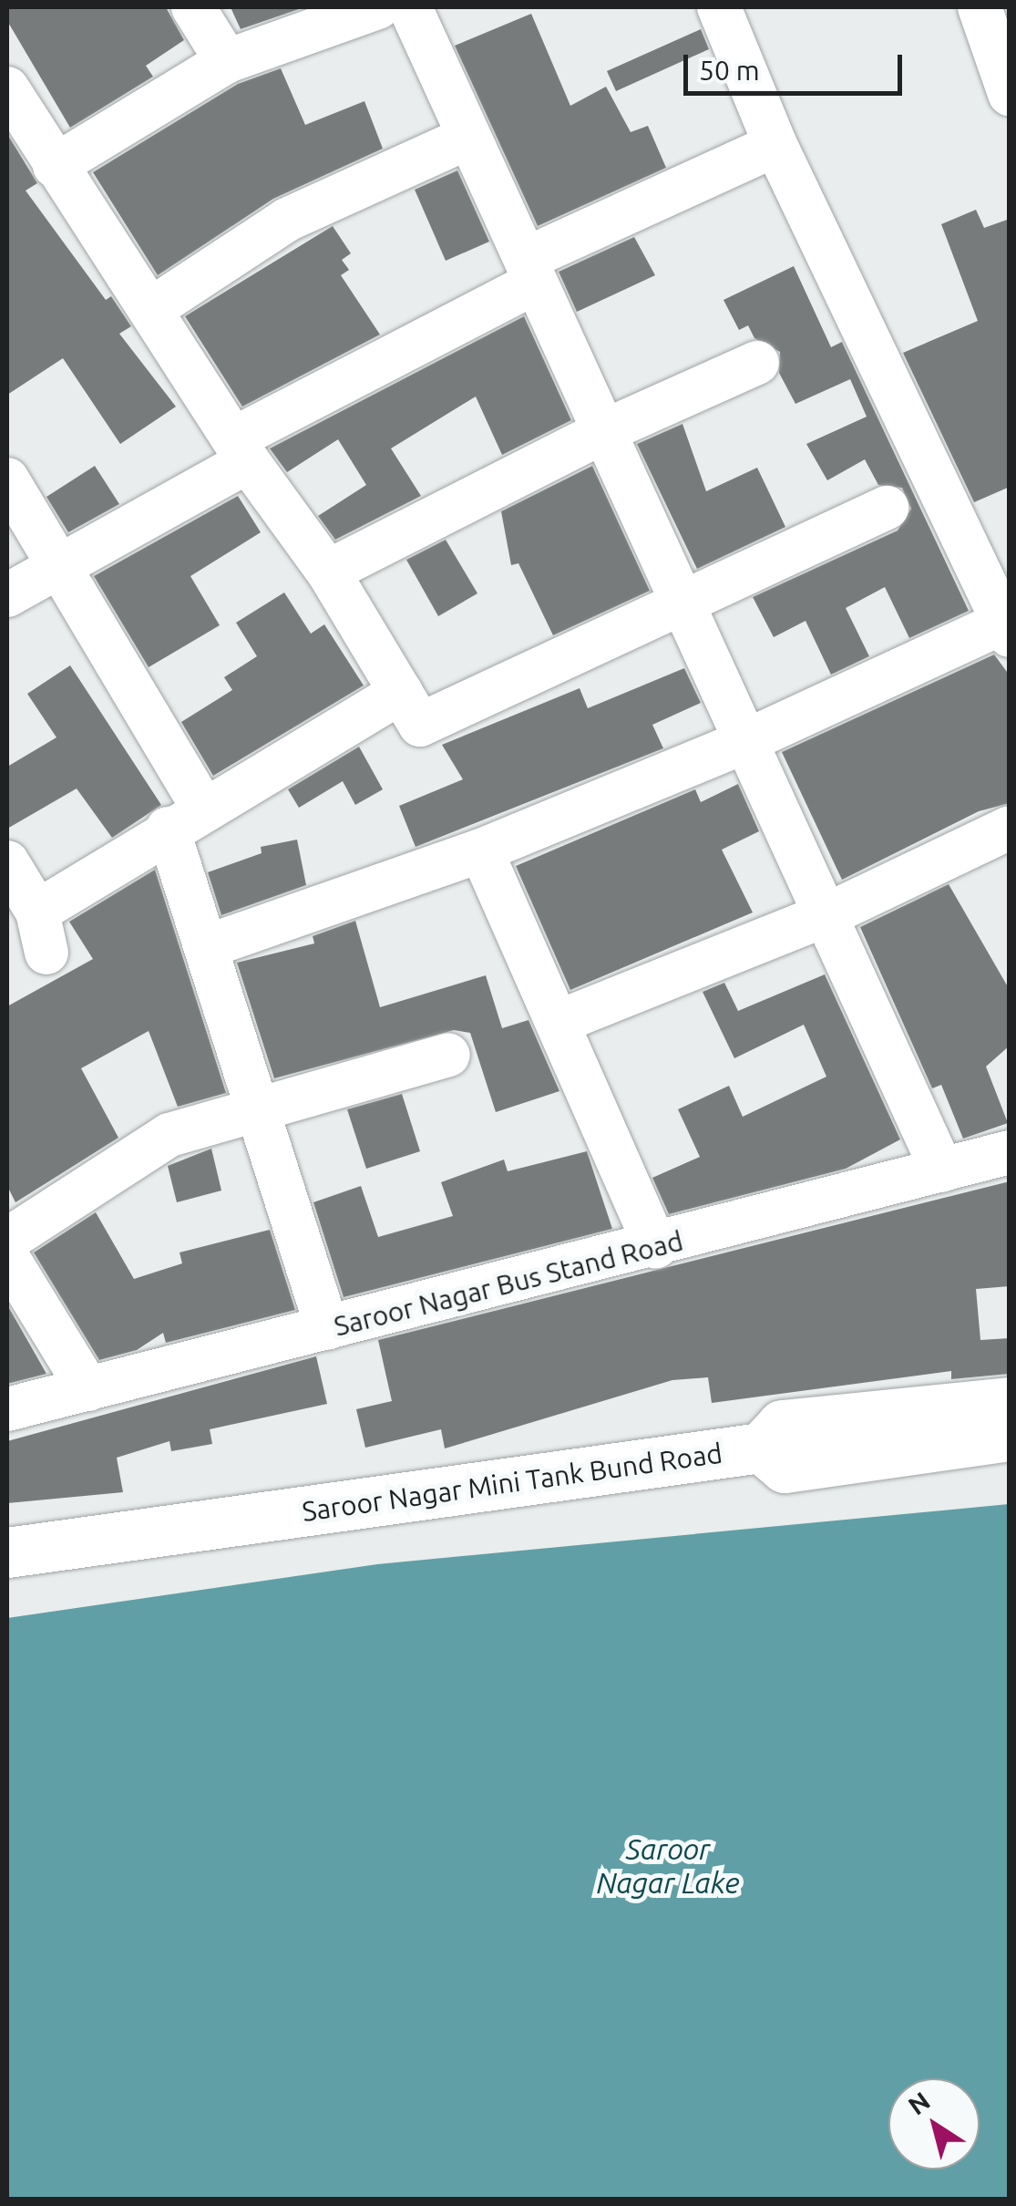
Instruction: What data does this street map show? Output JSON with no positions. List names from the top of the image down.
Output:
{
  "streets": {
    "main road": ["Saroor Nagar Mini Tank Bund Road"],
    "street": ["Saroor Nagar Bus Stand Road"]
  },
  "water": ["Saroor Nagar Lake"],
  "scale_bar": "50 m",
  "north": "top left"
}
